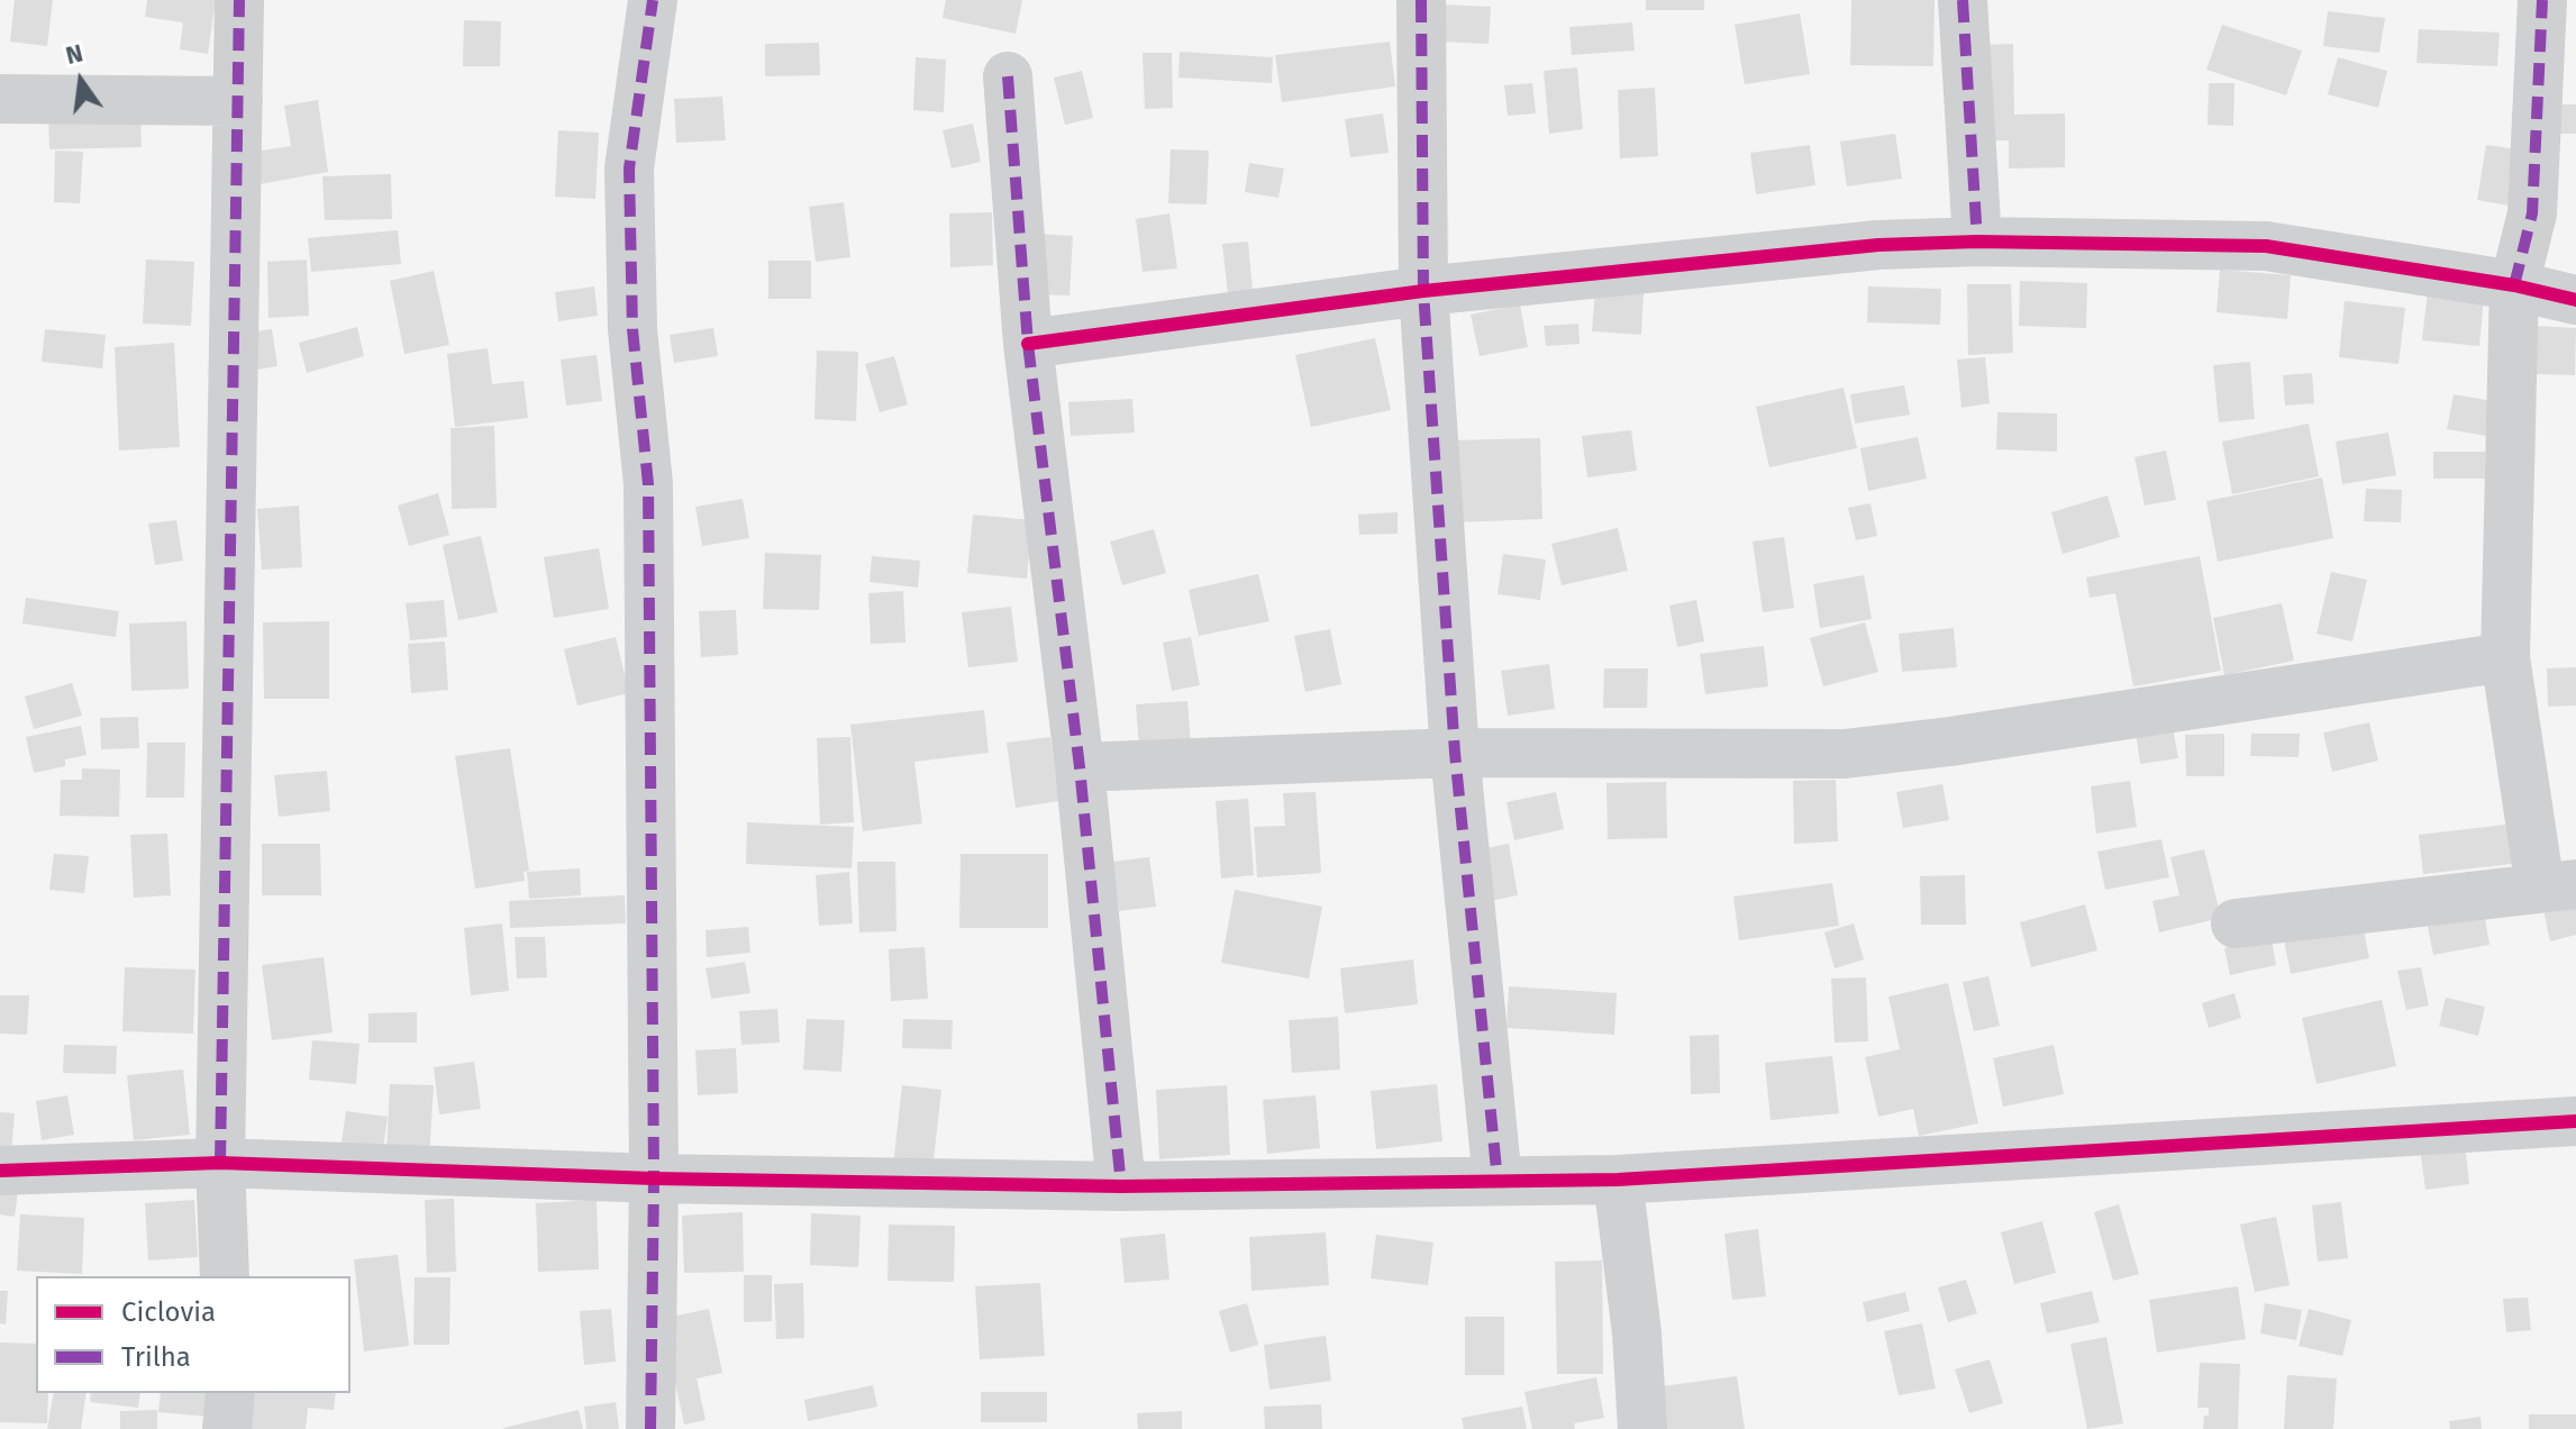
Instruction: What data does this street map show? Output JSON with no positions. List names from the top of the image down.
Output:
{
  "legend": ["Ciclovia", "Trilha"],
  "north": "top"
}
